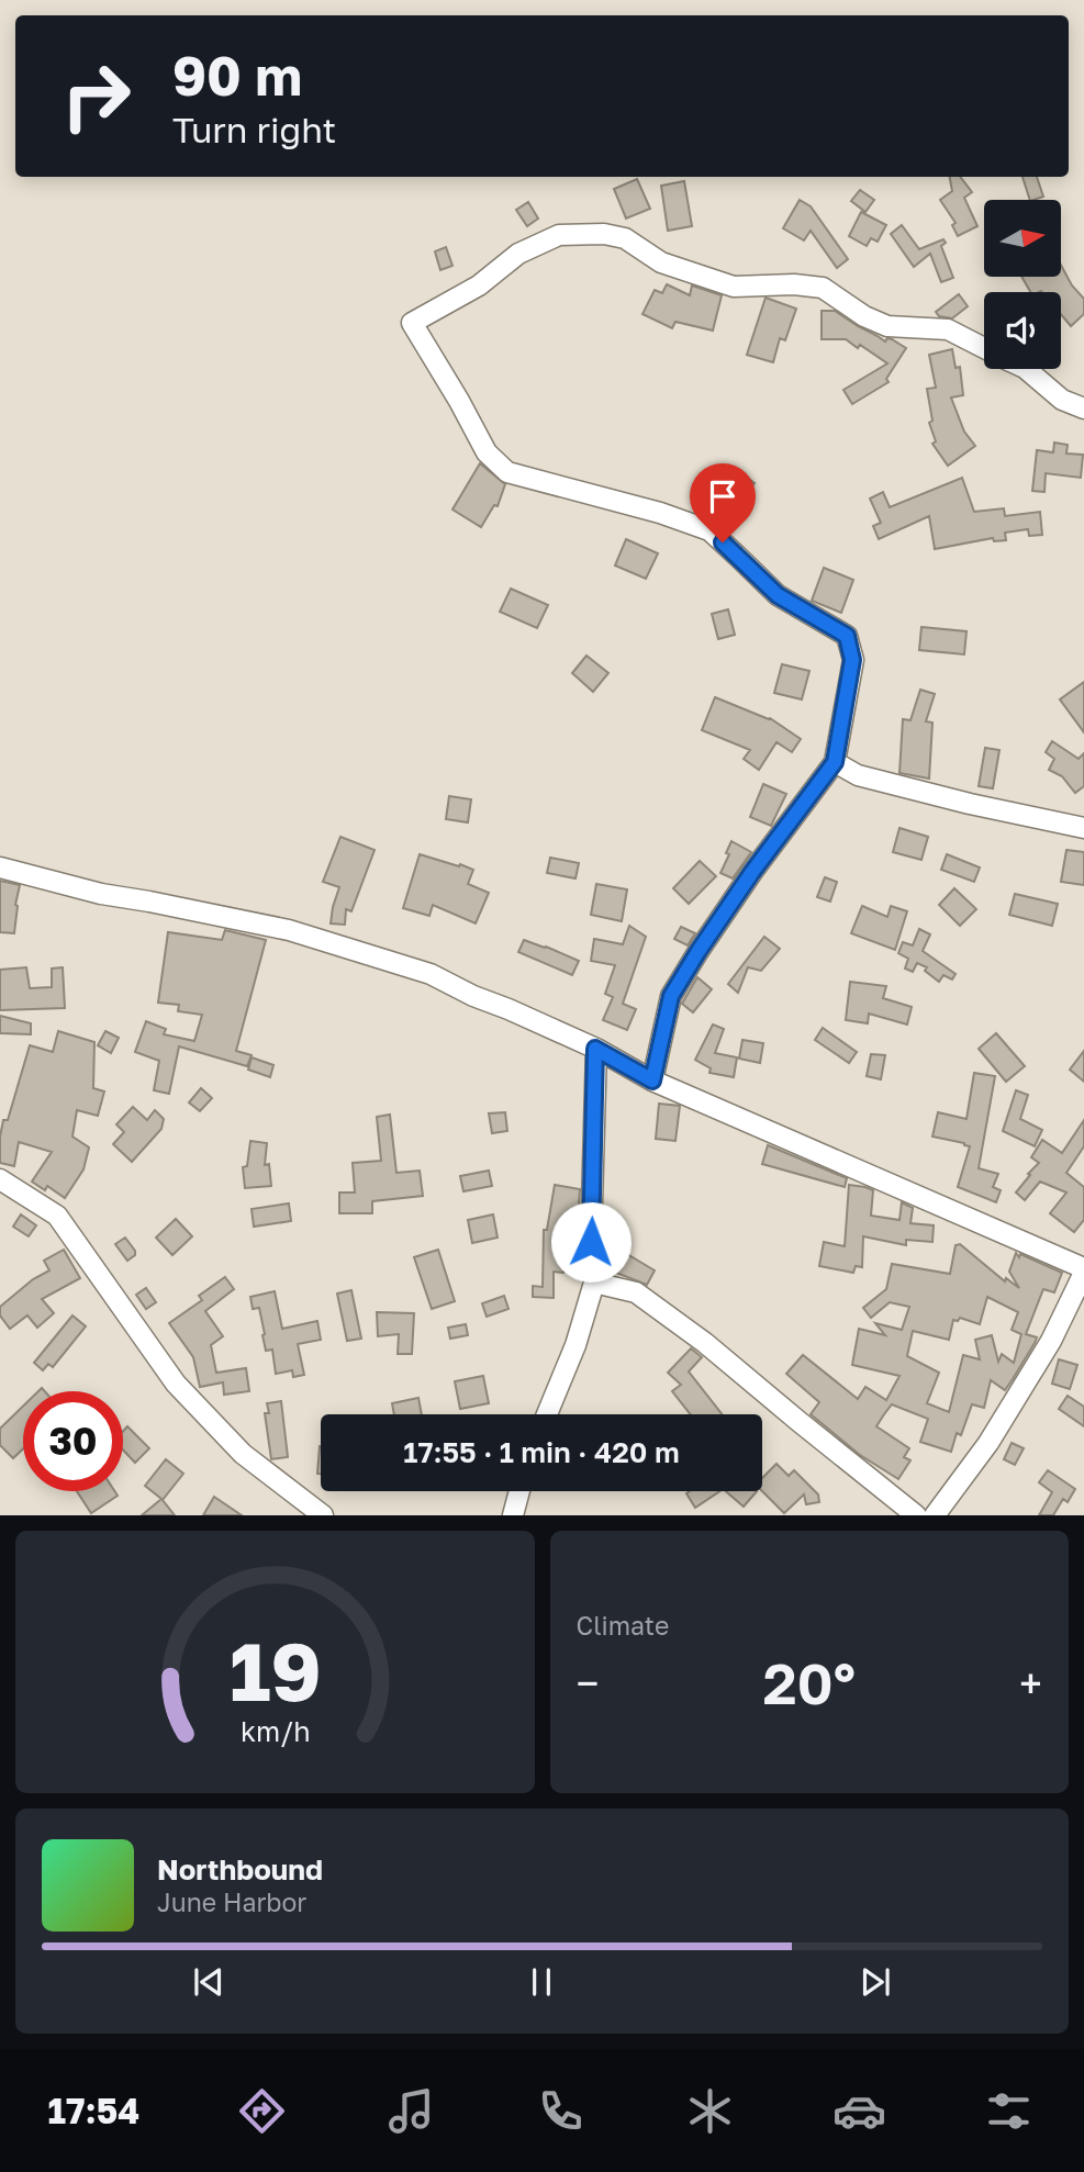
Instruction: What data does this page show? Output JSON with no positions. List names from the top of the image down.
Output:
{
  "north": "right",
  "page": {
    "turn": ["90 m", "Turn right"],
    "limit": "30",
    "trip": "17:55 · 1 min · 420 m",
    "tile": "Climate",
    "heat": ["−", "20°", "+"],
    "song": ["Northbound", "June Harbor"],
    "tabs": "17:54",
    "gauge": ["19", "km/h"]
  }
}
